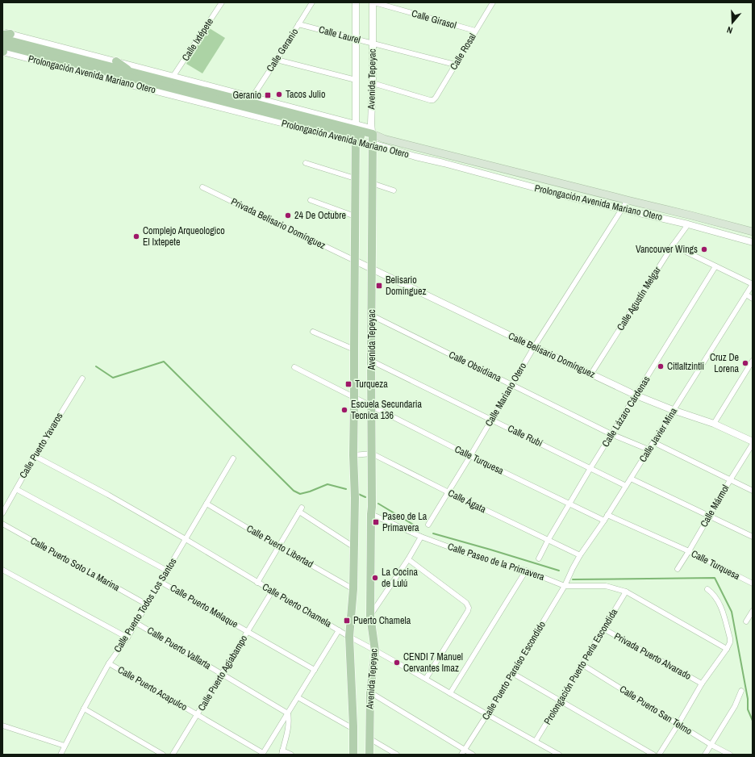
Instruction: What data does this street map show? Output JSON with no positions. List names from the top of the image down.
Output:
{
  "streets": {
    "main road": ["Prolongación Avenida Mariano Otero", "Avenida Tepeyac"],
    "street": [
      "Calle Girasol",
      "Calle Laurel",
      "Calle Ixtépete",
      "Calle Geranio",
      "Calle Rosal",
      "Privada Belisario Domínguez",
      "Calle Agustín Melgar",
      "Calle Belisario Domínguez",
      "Calle Obsidiana",
      "Calle Mariano Otero",
      "Calle Lázaro Cárdenas",
      "Calle Javier Mina",
      "Calle Rubí",
      "Calle Puerto Yavaros",
      "Calle Turquesa",
      "Calle Ágata",
      "Calle Mármol",
      "Calle Puerto Libertad",
      "Calle Paseo de la Primavera",
      "Calle Puerto Soto La Marina",
      "Calle Puerto Todos Los Santos",
      "Calle Puerto Chamela",
      "Calle Puerto Melaque",
      "Calle Puerto Vallarta",
      "Privada Puerto Alvarado",
      "Prolongación Puerto Perla Escondida",
      "Calle Puerto Paraíso Escondido",
      "Calle Puerto Agiabampo",
      "Calle Puerto Acapulco",
      "Calle Puerto San Telmo"
    ]
  },
  "crossings": [
    ["Calle Girasol", "Calle Rosal"],
    ["Calle Girasol", "Avenida Tepeyac"],
    ["Calle Laurel", "Calle Geranio"],
    ["Calle Laurel", "Calle Rosal"],
    ["Calle Laurel", "Avenida Tepeyac"],
    ["Calle Ixtépete", "Prolongación Avenida Mariano Otero"],
    ["Calle Geranio", "Prolongación Avenida Mariano Otero"],
    ["Calle Rosal", "Avenida Tepeyac"],
    ["Prolongación Avenida Mariano Otero", "Avenida Tepeyac"],
    ["Prolongación Avenida Mariano Otero", "Calle Agustín Melgar"],
    ["Prolongación Avenida Mariano Otero", "Calle Mariano Otero"],
    ["Avenida Tepeyac", "Privada Belisario Domínguez"],
    ["Avenida Tepeyac", "Calle Belisario Domínguez"],
    ["Avenida Tepeyac", "Calle Obsidiana"],
    ["Avenida Tepeyac", "Calle Rubí"],
    ["Avenida Tepeyac", "Calle Turquesa"],
    ["Avenida Tepeyac", "Calle Ágata"],
    ["Avenida Tepeyac", "Calle Puerto Libertad"],
    ["Avenida Tepeyac", "Calle Paseo de la Primavera"],
    ["Avenida Tepeyac", "Calle Puerto Chamela"],
    ["Privada Belisario Domínguez", "Calle Belisario Domínguez"],
    ["Calle Agustín Melgar", "Calle Belisario Domínguez"],
    ["Calle Belisario Domínguez", "Calle Mariano Otero"],
    ["Calle Belisario Domínguez", "Calle Lázaro Cárdenas"],
    ["Calle Belisario Domínguez", "Calle Javier Mina"],
    ["Calle Obsidiana", "Calle Mariano Otero"],
    ["Calle Obsidiana", "Calle Lázaro Cárdenas"],
    ["Calle Obsidiana", "Calle Javier Mina"],
    ["Calle Mariano Otero", "Calle Rubí"],
    ["Calle Mariano Otero", "Calle Turquesa"],
    ["Calle Mariano Otero", "Calle Ágata"],
    ["Calle Lázaro Cárdenas", "Calle Rubí"],
    ["Calle Lázaro Cárdenas", "Calle Turquesa"],
    ["Calle Lázaro Cárdenas", "Calle Ágata"],
    ["Calle Javier Mina", "Calle Rubí"],
    ["Calle Javier Mina", "Calle Turquesa"],
    ["Calle Javier Mina", "Calle Ágata"],
    ["Calle Javier Mina", "Calle Paseo de la Primavera"],
    ["Calle Javier Mina", "Calle Puerto Paraíso Escondido"],
    ["Calle Puerto Yavaros", "Calle Puerto Chamela"],
    ["Calle Puerto Yavaros", "Calle Puerto Melaque"],
    ["Calle Turquesa", "Calle Mármol"],
    ["Calle Puerto Libertad", "Calle Puerto Todos Los Santos"],
    ["Calle Paseo de la Primavera", "Prolongación Puerto Perla Escondida"],
    ["Calle Paseo de la Primavera", "Calle Puerto Paraíso Escondido"],
    ["Calle Puerto Soto La Marina", "Calle Puerto Todos Los Santos"],
    ["Calle Puerto Todos Los Santos", "Calle Puerto Chamela"],
    ["Calle Puerto Todos Los Santos", "Calle Puerto Melaque"],
    ["Calle Puerto Todos Los Santos", "Calle Puerto Vallarta"],
    ["Calle Puerto Todos Los Santos", "Calle Puerto Acapulco"],
    ["Calle Puerto Chamela", "Prolongación Puerto Perla Escondida"],
    ["Calle Puerto Chamela", "Calle Puerto Paraíso Escondido"],
    ["Calle Puerto Chamela", "Calle Puerto Agiabampo"],
    ["Calle Puerto Melaque", "Calle Puerto Agiabampo"],
    ["Calle Puerto Vallarta", "Calle Puerto Agiabampo"],
    ["Privada Puerto Alvarado", "Prolongación Puerto Perla Escondida"],
    ["Prolongación Puerto Perla Escondida", "Calle Puerto San Telmo"],
    ["Calle Puerto Agiabampo", "Calle Puerto Acapulco"]
  ],
  "places": {
    "other": [
      "Tacos Julio",
      "24 De Octubre",
      "Complejo Arqueologico El Ixtepete",
      "Vancouver Wings",
      "Cruz De Lorena",
      "Citlaltzintli",
      "Escuela Secundaria Tecnica 136",
      "La Cocina de Lulú",
      "CENDI 7 Manuel Cervantes Imaz"
    ],
    "transit": [
      "Geranio",
      "Belisario Dominguez",
      "Turqueza",
      "Paseo de La Primavera",
      "Puerto Chamela"
    ]
  },
  "north": "bottom"
}
